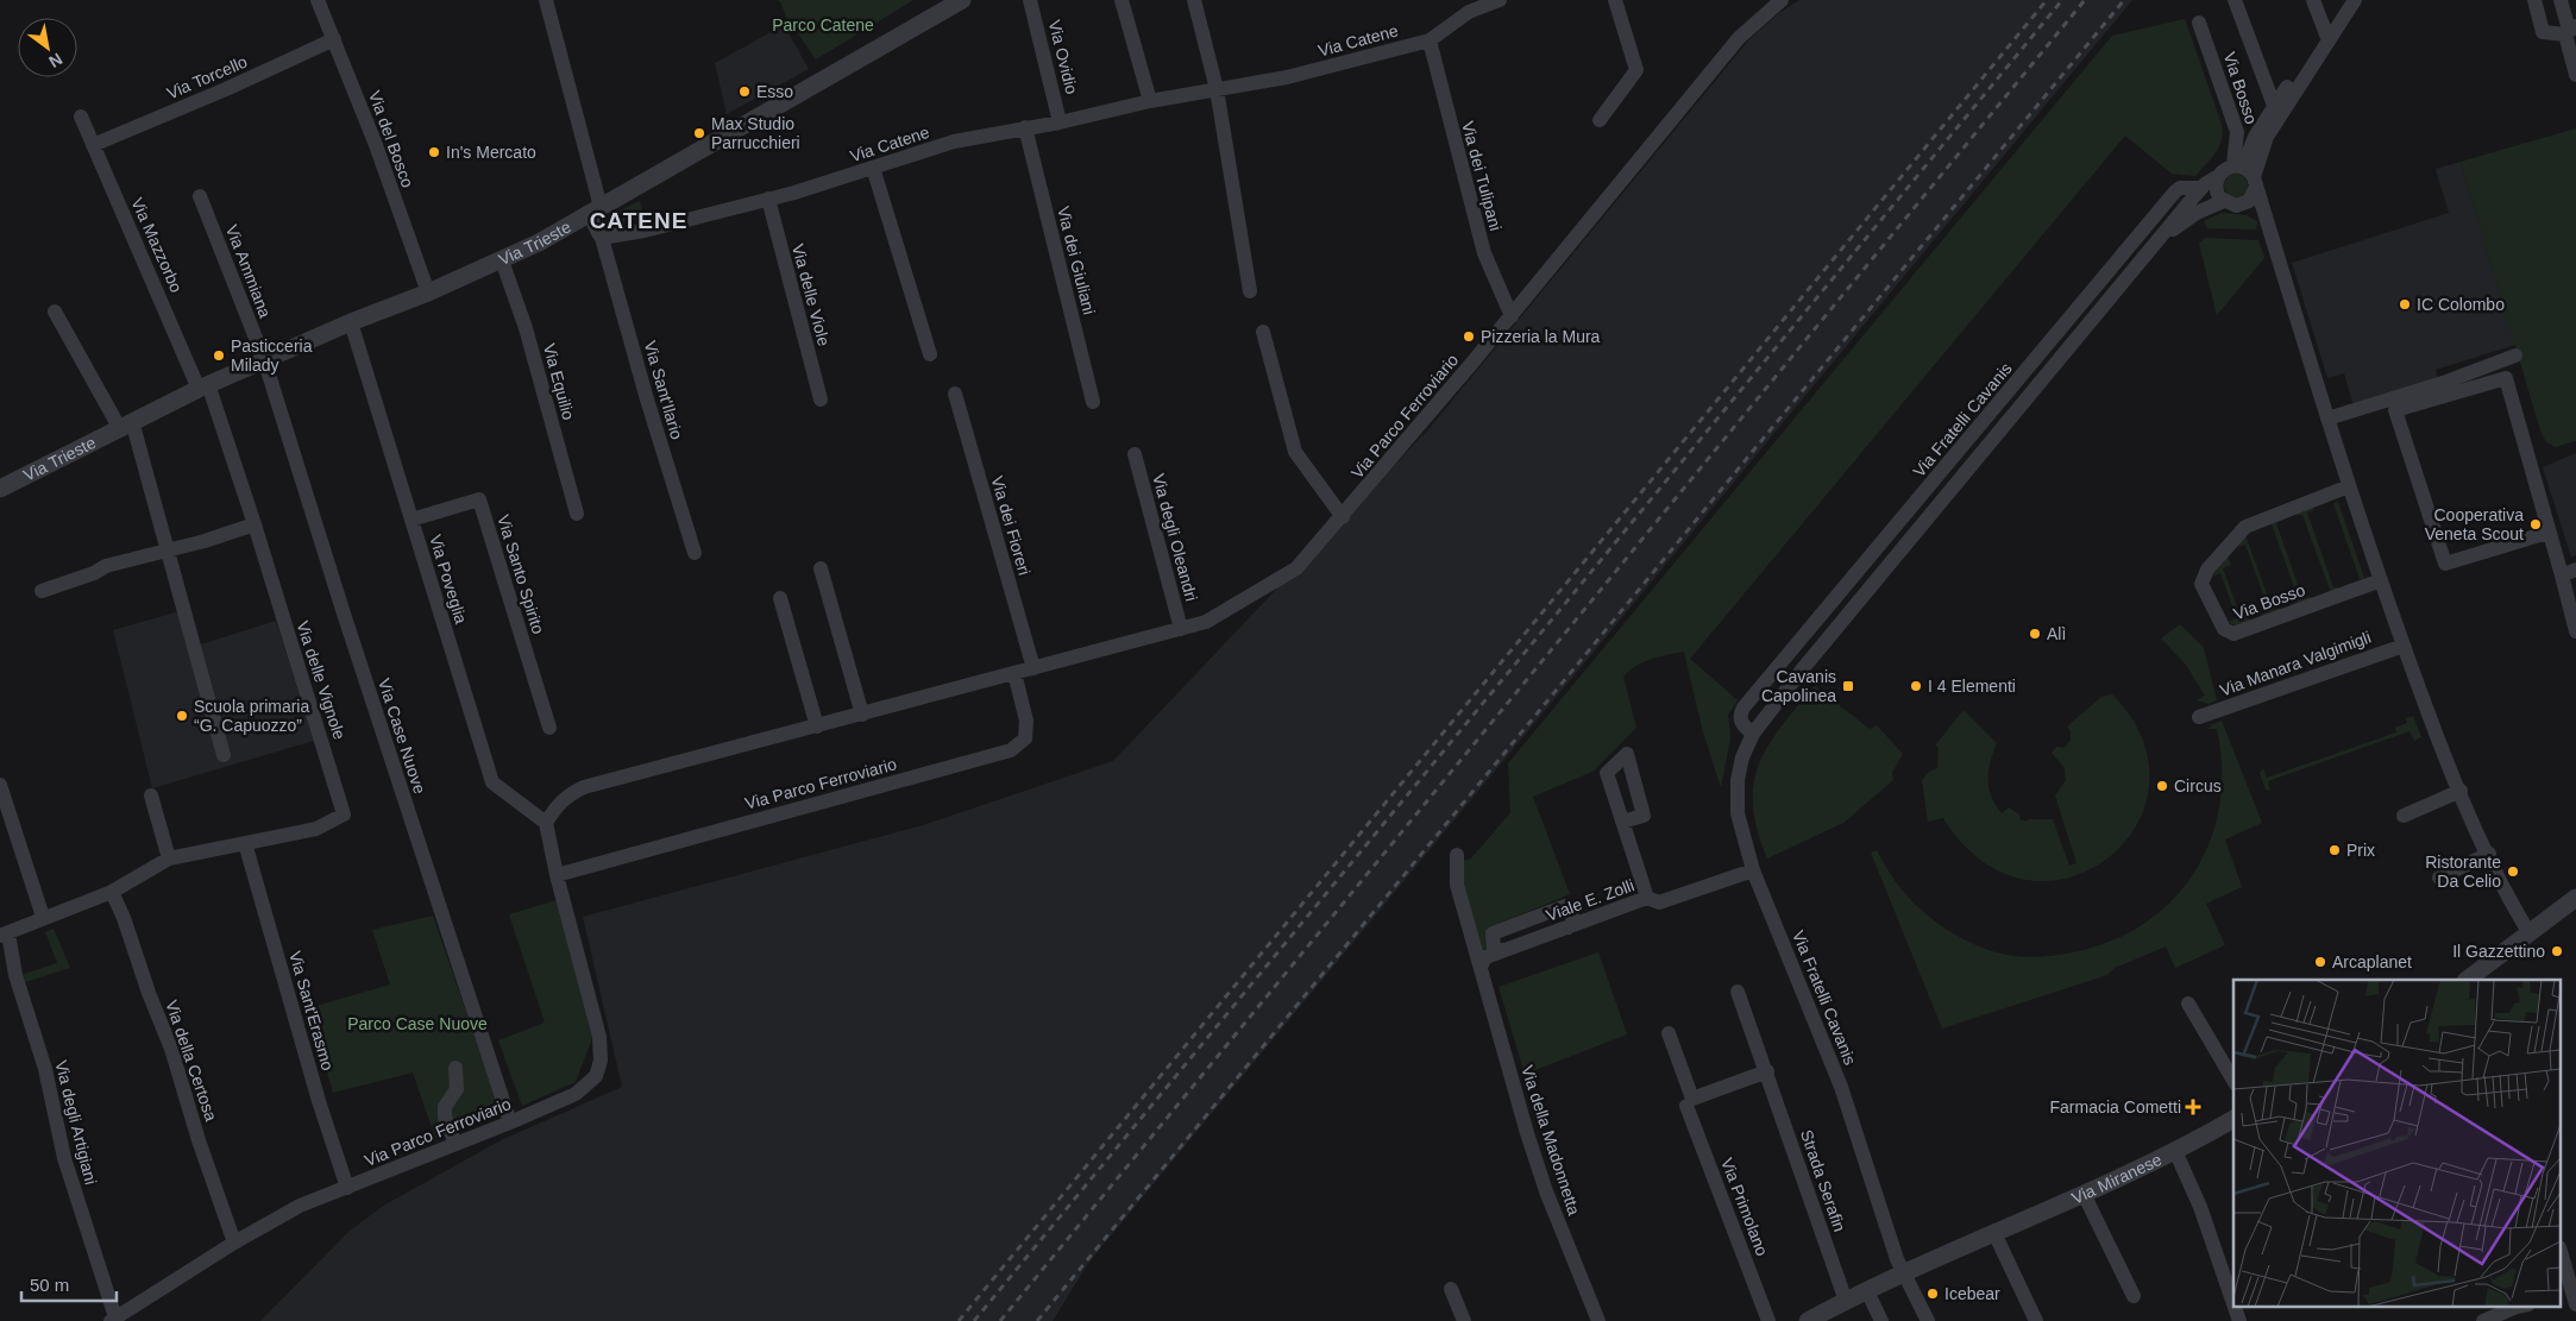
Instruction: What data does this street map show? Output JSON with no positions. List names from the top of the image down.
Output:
{
  "streets": {
    "street": [
      "Via Catene",
      "Via Ovidio",
      "Via Torcello",
      "Via Bosso",
      "Via del Bosco",
      "Via dei Tulipani",
      "Via Trieste",
      "Via Mazzorbo",
      "Via dei Giuliani",
      "Via Ammiana",
      "Via delle Viole",
      "Via Equilio",
      "Via Sant'Ilario",
      "Via Parco Ferroviario",
      "Via Fratelli Cavanis",
      "Via dei Fioreri",
      "Via degli Oleandri",
      "Via Santo Spirito",
      "Via Poveglia",
      "Via Manara Valgimigli",
      "Via delle Vignole",
      "Via Case Nuove",
      "Viale E. Zolli",
      "Via Sant'Erasmo",
      "Via della Certosa",
      "Via degli Artigiani",
      "Via della Madonnetta",
      "Via Miranese",
      "Strada Serafin",
      "Via Primolano"
    ]
  },
  "crossings": [
    ["Via Catene", "Via Ovidio"],
    ["Via Catene", "Via dei Tulipani"],
    ["Via Catene", "Via dei Giuliani"],
    ["Via Catene", "Via delle Viole"],
    ["Via Catene", "Via Sant'Ilario"],
    ["Via Torcello", "Via del Bosco"],
    ["Via Torcello", "Via Mazzorbo"],
    ["Via Bosso", "Via Fratelli Cavanis"],
    ["Via del Bosco", "Via Trieste"],
    ["Via dei Tulipani", "Via Parco Ferroviario"],
    ["Via Trieste", "Via Mazzorbo"],
    ["Via Trieste", "Via Ammiana"],
    ["Via Trieste", "Via Equilio"],
    ["Via Trieste", "Via Poveglia"],
    ["Via Trieste", "Via delle Vignole"],
    ["Via Trieste", "Via Case Nuove"],
    ["Via Mazzorbo", "Via delle Vignole"],
    ["Via Ammiana", "Via Case Nuove"],
    ["Via Parco Ferroviario", "Via dei Fioreri"],
    ["Via Parco Ferroviario", "Via degli Oleandri"],
    ["Via Parco Ferroviario", "Via Poveglia"],
    ["Via Parco Ferroviario", "Via Case Nuove"],
    ["Via Parco Ferroviario", "Via Sant'Erasmo"],
    ["Via Parco Ferroviario", "Via della Certosa"],
    ["Via Parco Ferroviario", "Via degli Artigiani"],
    ["Via Fratelli Cavanis", "Viale E. Zolli"],
    ["Via Fratelli Cavanis", "Via Miranese"],
    ["Via Santo Spirito", "Via Poveglia"],
    ["Via delle Vignole", "Via Sant'Erasmo"],
    ["Via delle Vignole", "Via della Certosa"],
    ["Via delle Vignole", "Via degli Artigiani"],
    ["Viale E. Zolli", "Via della Madonnetta"],
    ["Via Miranese", "Strada Serafin"]
  ],
  "districts": ["CATENE"],
  "parks": ["Parco Catene", "Parco Case Nuove"],
  "places": {
    "other": [
      "Esso",
      "Max Studio Parrucchieri",
      "In's Mercato",
      "IC Colombo",
      "Pizzeria la Mura",
      "Pasticceria Milady",
      "Cooperativa Veneta Scout",
      "Alì",
      "I 4 Elementi",
      "Scuola primaria “G. Capuozzo”",
      "Circus",
      "Prix",
      "Ristorante Da Celio",
      "Il Gazzettino",
      "Arcaplanet",
      "Icebear"
    ],
    "transit": ["Cavanis Capolinea"],
    "health": ["Farmacia Cometti"]
  },
  "scale_bar": "50 m",
  "north": "bottom right"
}
